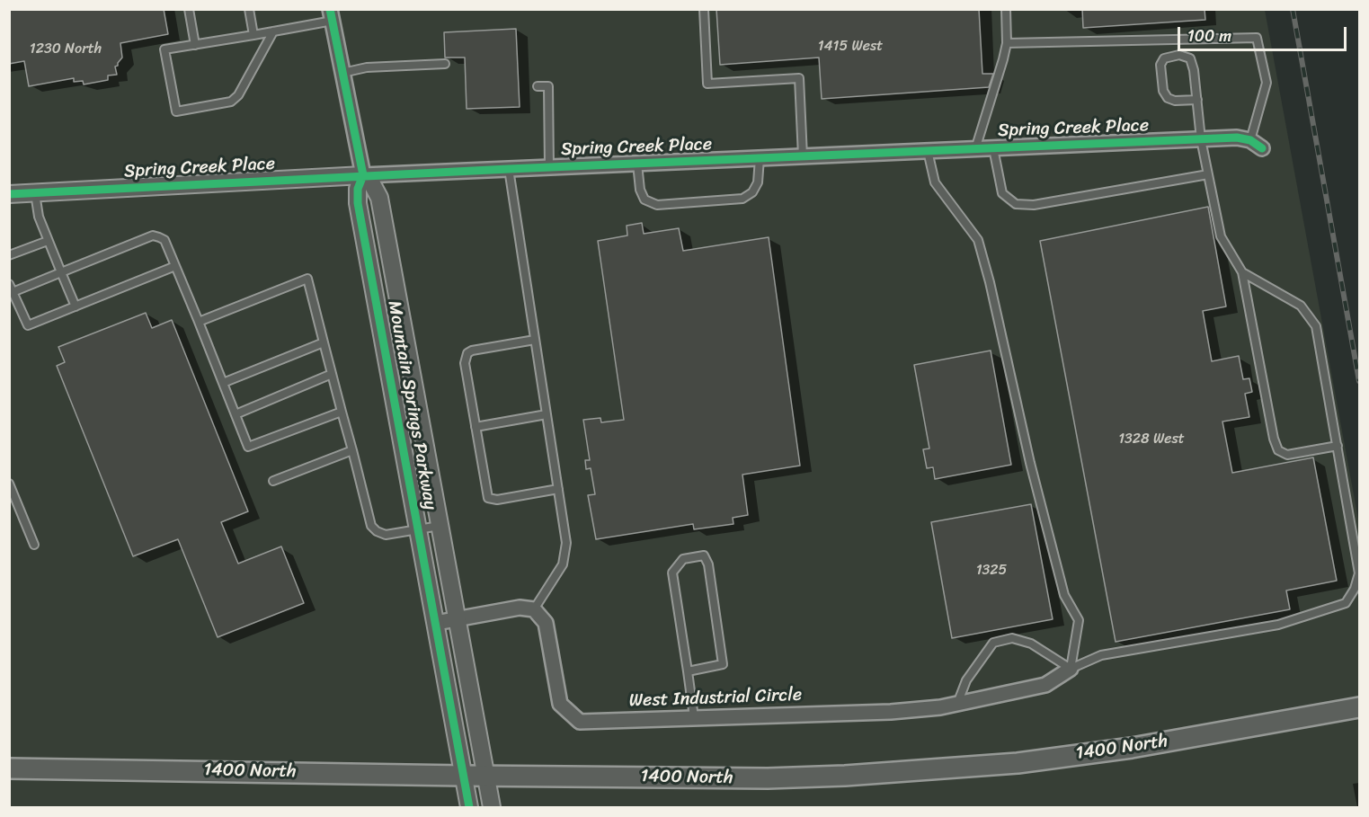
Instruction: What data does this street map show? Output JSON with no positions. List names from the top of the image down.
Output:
{
  "streets": {
    "main road": ["1400 North"],
    "street": ["Spring Creek Place", "Mountain Springs Parkway", "West Industrial Circle"]
  },
  "crossings": [
    ["Spring Creek Place", "Mountain Springs Parkway"],
    ["Mountain Springs Parkway", "1400 North"]
  ],
  "house_numbers": [
    "1415 West",
    "1230 North",
    "1328 West",
    "1325"
  ],
  "scale_bar": "100 m"
}
